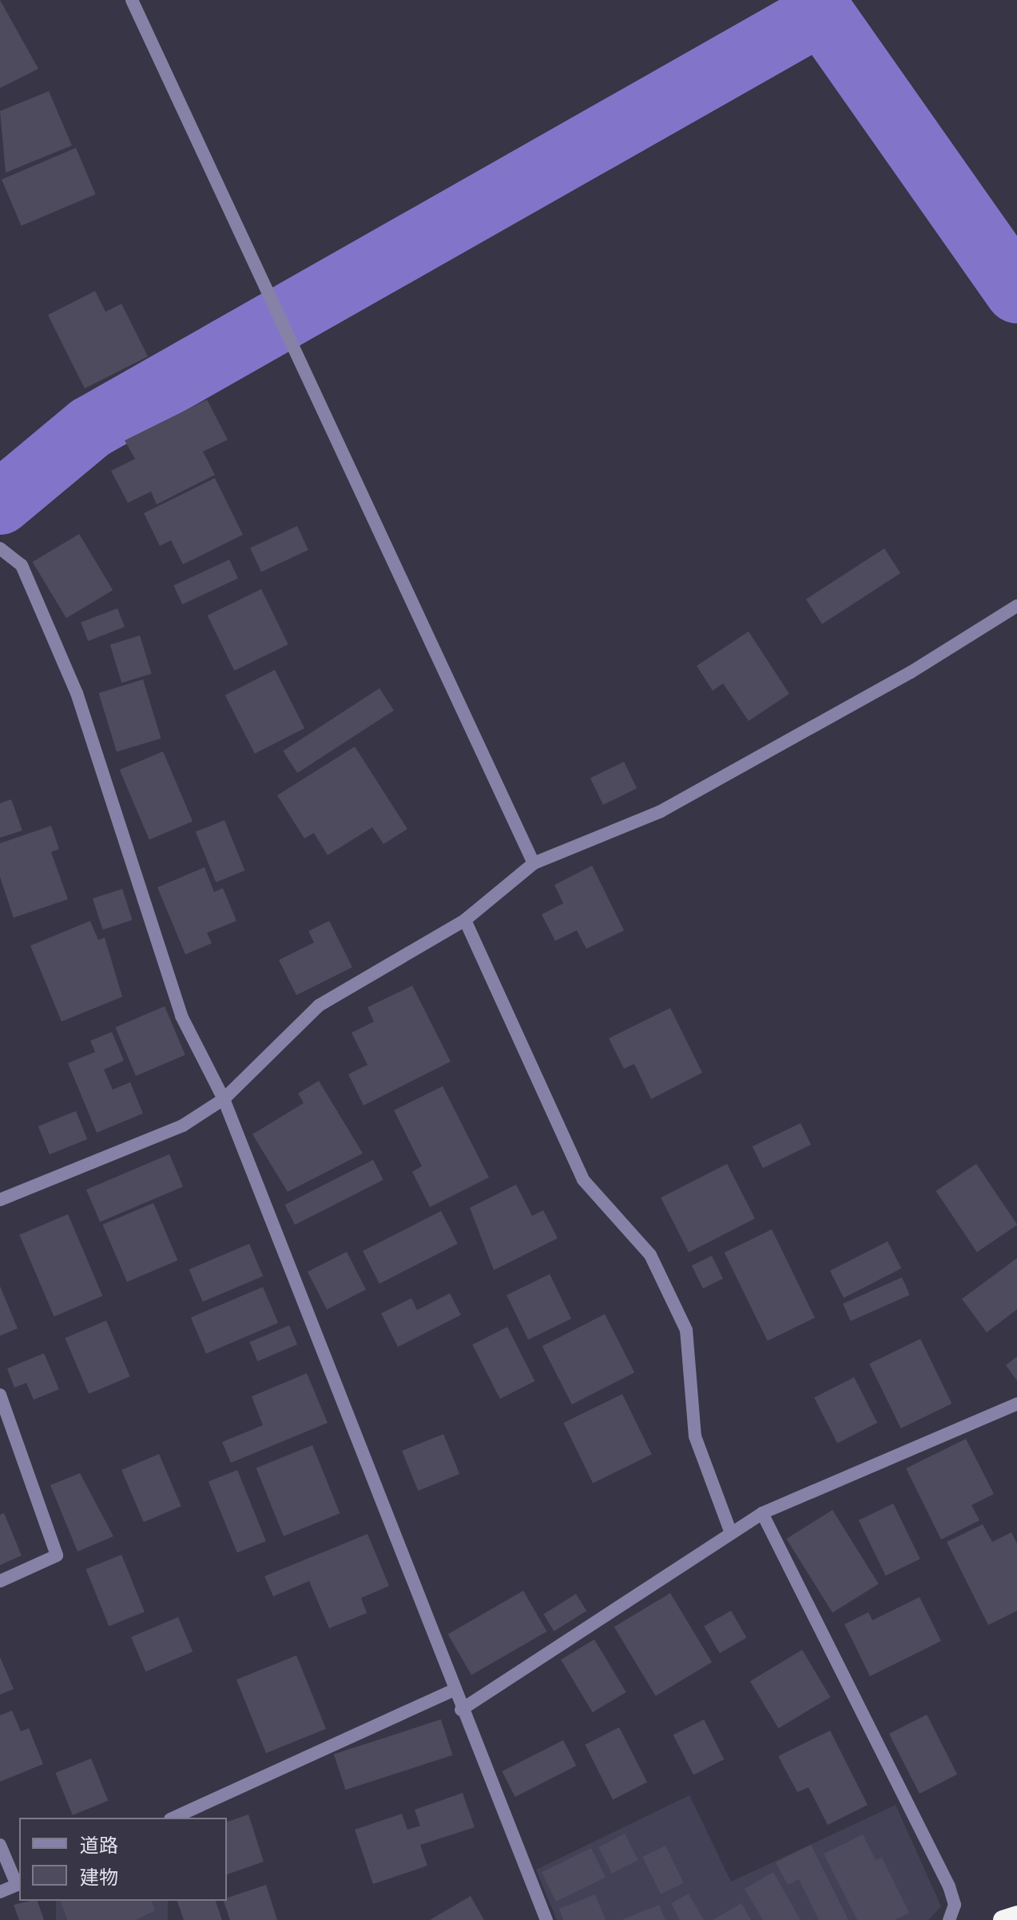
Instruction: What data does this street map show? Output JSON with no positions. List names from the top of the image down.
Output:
{
  "legend": ["道路", "建物"]
}
